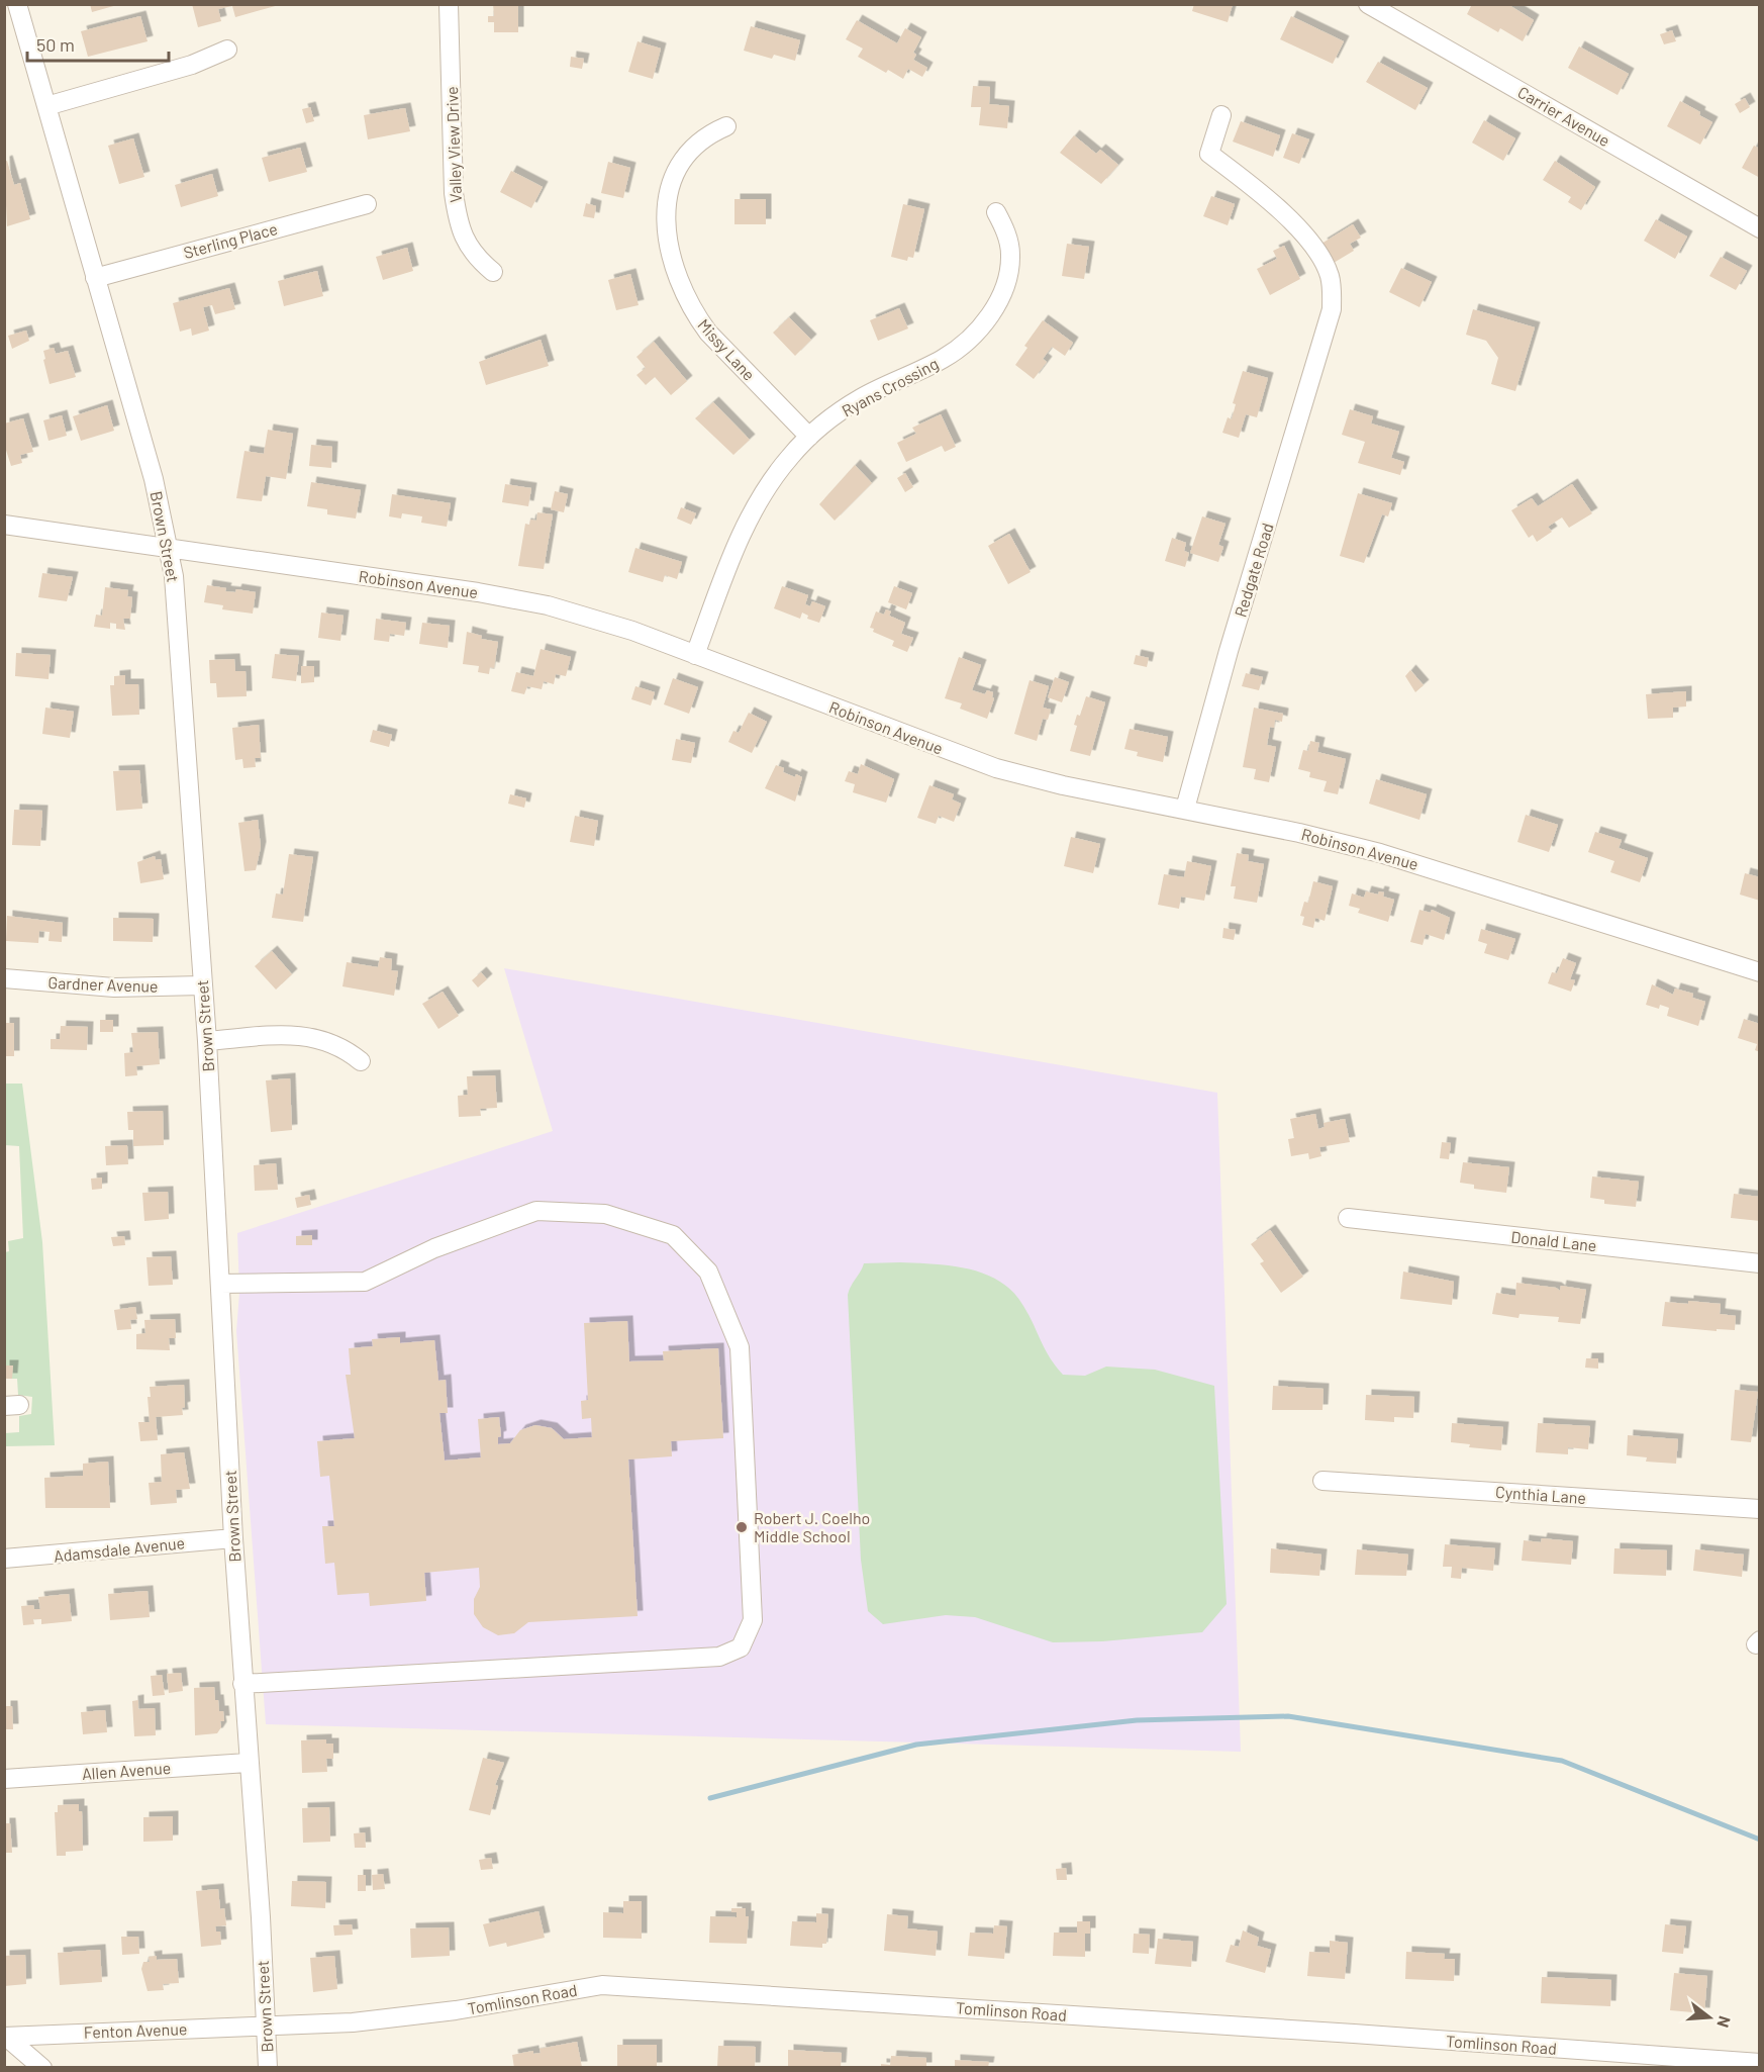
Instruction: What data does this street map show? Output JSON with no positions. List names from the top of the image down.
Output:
{
  "streets": {
    "street": [
      "Carrier Avenue",
      "Valley View Drive",
      "Sterling Place",
      "Missy Lane",
      "Ryans Crossing",
      "Brown Street",
      "Redgate Road",
      "Robinson Avenue",
      "Gardner Avenue",
      "Donald Lane",
      "Cynthia Lane",
      "Adamsdale Avenue",
      "Allen Avenue",
      "Tomlinson Road",
      "Fenton Avenue"
    ]
  },
  "crossings": [
    ["Sterling Place", "Brown Street"],
    ["Missy Lane", "Ryans Crossing"],
    ["Ryans Crossing", "Robinson Avenue"],
    ["Brown Street", "Robinson Avenue"],
    ["Brown Street", "Gardner Avenue"],
    ["Brown Street", "Adamsdale Avenue"],
    ["Brown Street", "Allen Avenue"],
    ["Brown Street", "Tomlinson Road"],
    ["Brown Street", "Fenton Avenue"],
    ["Redgate Road", "Robinson Avenue"],
    ["Tomlinson Road", "Fenton Avenue"]
  ],
  "places": ["Robert J. Coelho Middle School"],
  "scale_bar": "50 m",
  "north": "right"
}
